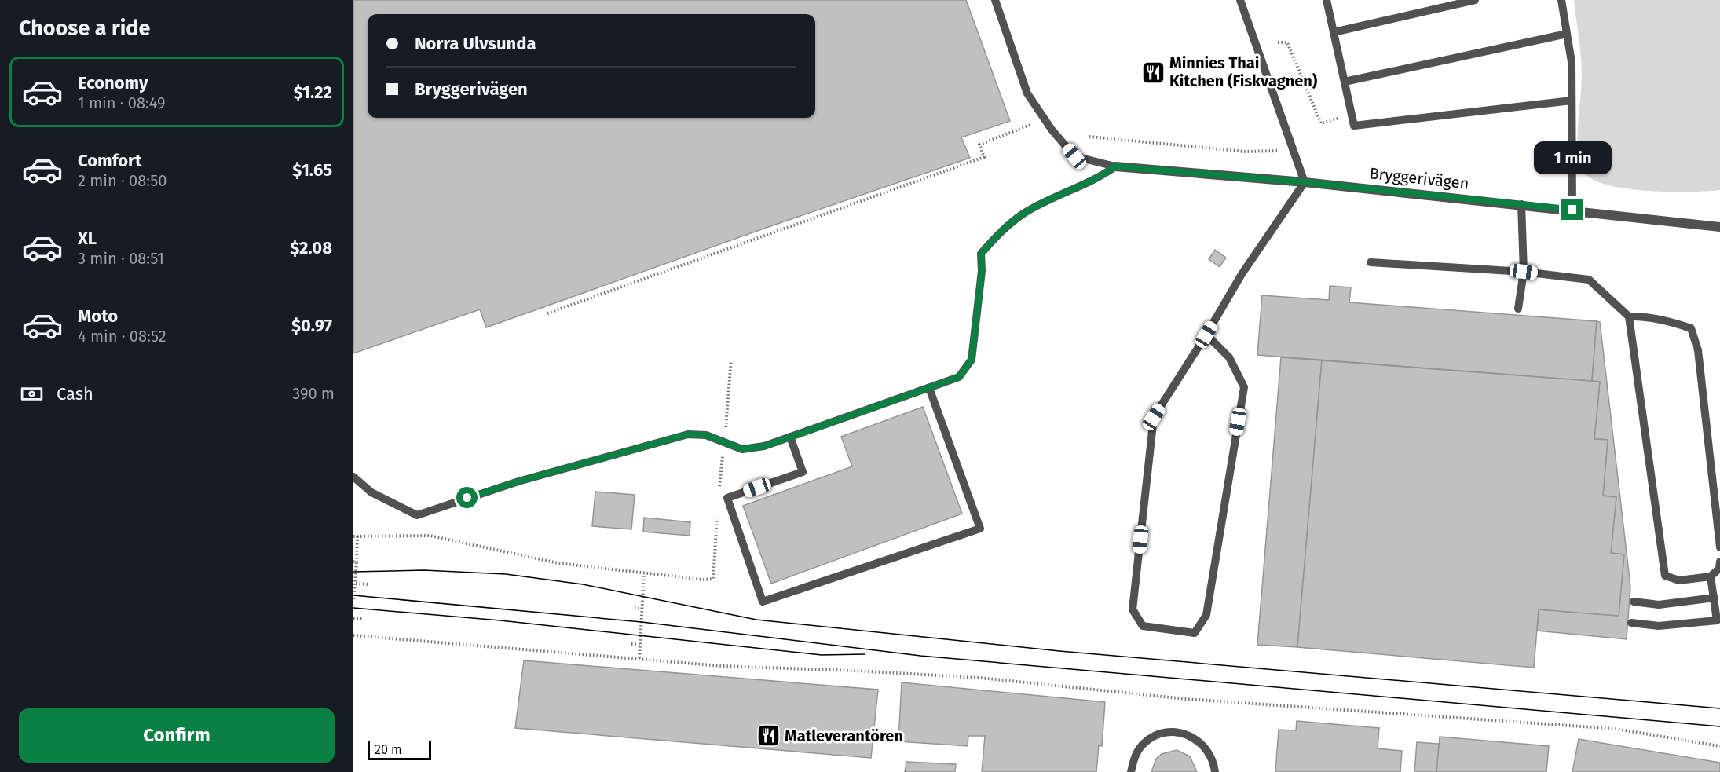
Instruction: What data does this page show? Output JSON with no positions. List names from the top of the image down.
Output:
{
  "streets": {
    "street": ["Bryggerivägen"]
  },
  "places": {
    "restaurant": ["Minnies Thai Kitchen (Fiskvagnen)", "Matleverantören"]
  },
  "scale_bar": "20 m",
  "page": {
    "heading": "Choose a ride",
    "banner": ["Norra Ulvsunda", "Bryggerivägen"],
    "list": [
      {
        "name": "Economy",
        "note": "1 min · 08:49",
        "value": "$1.22"
      },
      {
        "name": "Comfort",
        "note": "2 min · 08:50",
        "value": "$1.65"
      },
      {
        "name": "XL",
        "note": "3 min · 08:51",
        "value": "$2.08"
      },
      {
        "name": "Moto",
        "note": "4 min · 08:52",
        "value": "$0.97"
      }
    ],
    "bubble": "1 min",
    "pay": ["Cash", "390 m"],
    "buttons": "Confirm",
    "scale": "20 m"
  }
}
